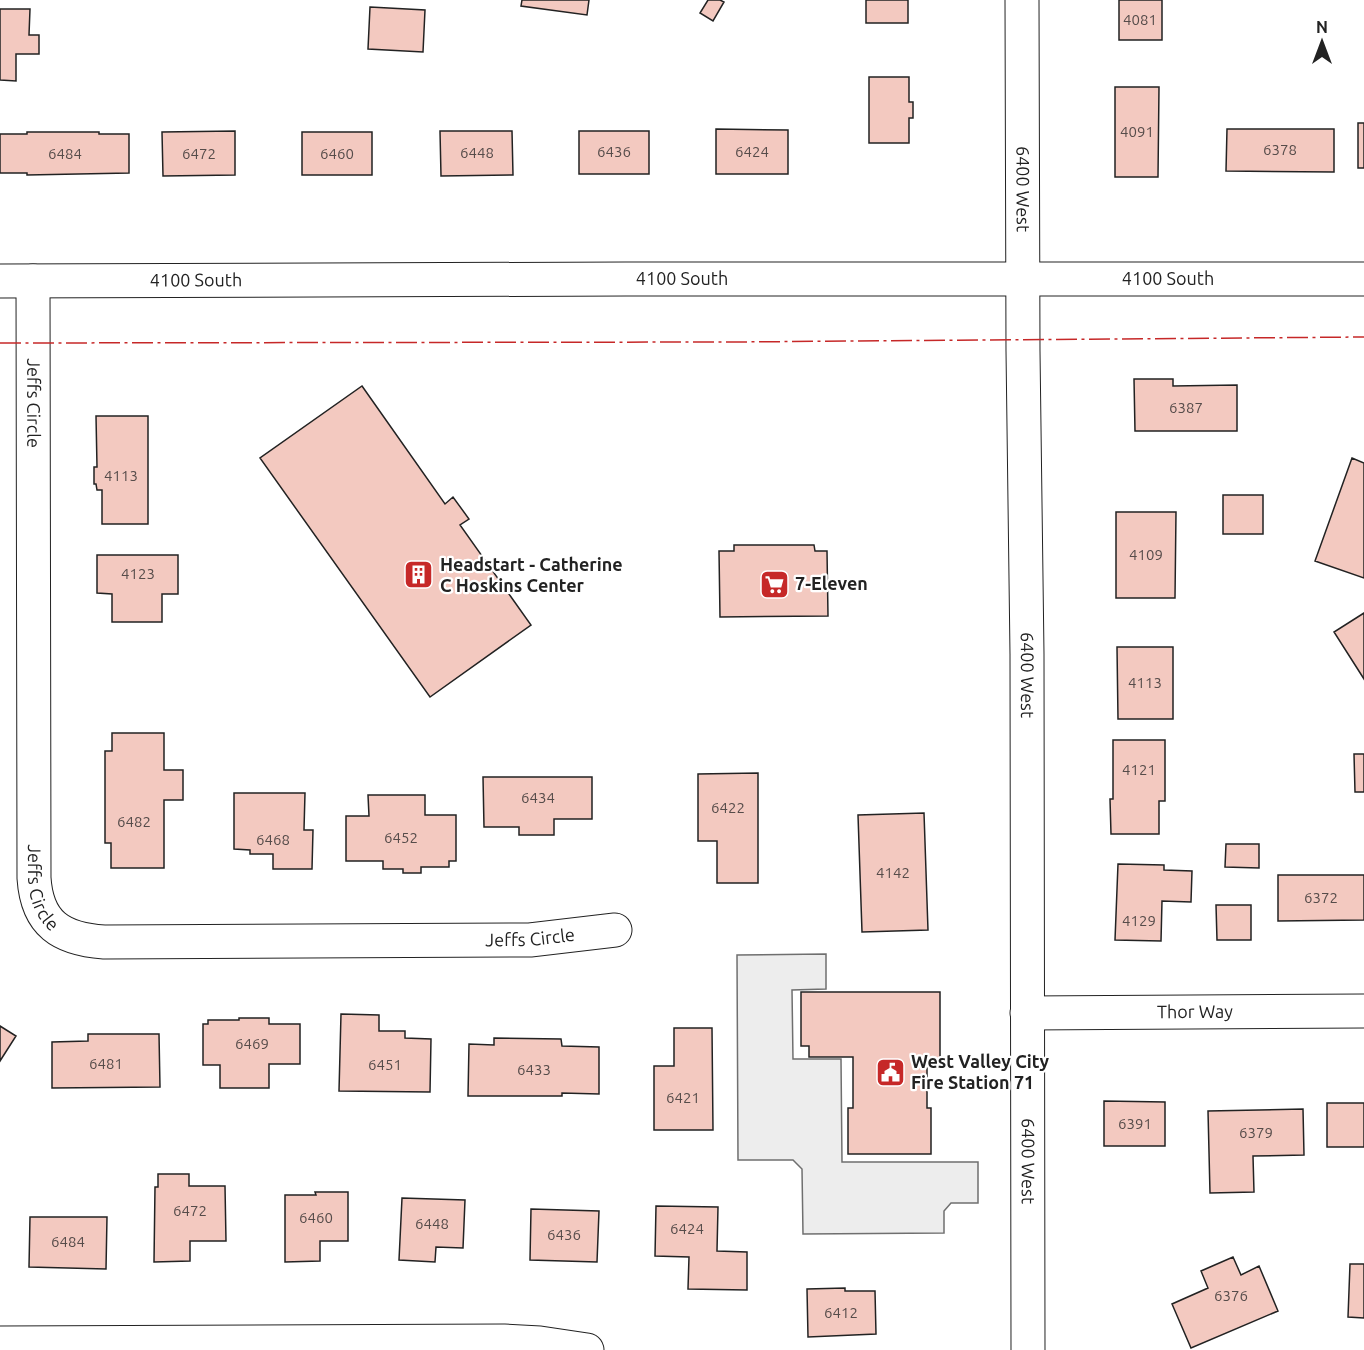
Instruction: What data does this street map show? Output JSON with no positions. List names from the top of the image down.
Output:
{
  "streets": {
    "street": [
      "6400 West",
      "4100 South",
      "Jeffs Circle",
      "Thor Way"
    ]
  },
  "crossings": [
    ["6400 West", "4100 South"],
    ["6400 West", "Thor Way"],
    ["4100 South", "Jeffs Circle"]
  ],
  "places": {
    "building": ["Headstart - Catherine C Hoskins Center"],
    "supermarket": ["7-Eleven"],
    "public building": ["West Valley City Fire Station 71"]
  },
  "house_numbers": [
    "4081",
    "4091",
    "6378",
    "6436",
    "6424",
    "6448",
    "6484",
    "6472",
    "6460",
    "6387",
    "4113",
    "4109",
    "4123",
    "4113",
    "4121",
    "6434",
    "6422",
    "6482",
    "6452",
    "6468",
    "4142",
    "6372",
    "4129",
    "6469",
    "6481",
    "6451",
    "6433",
    "6421",
    "6391",
    "6379",
    "6472",
    "6460",
    "6448",
    "6424",
    "6436",
    "6484",
    "6376",
    "6412"
  ],
  "north": "top"
}
